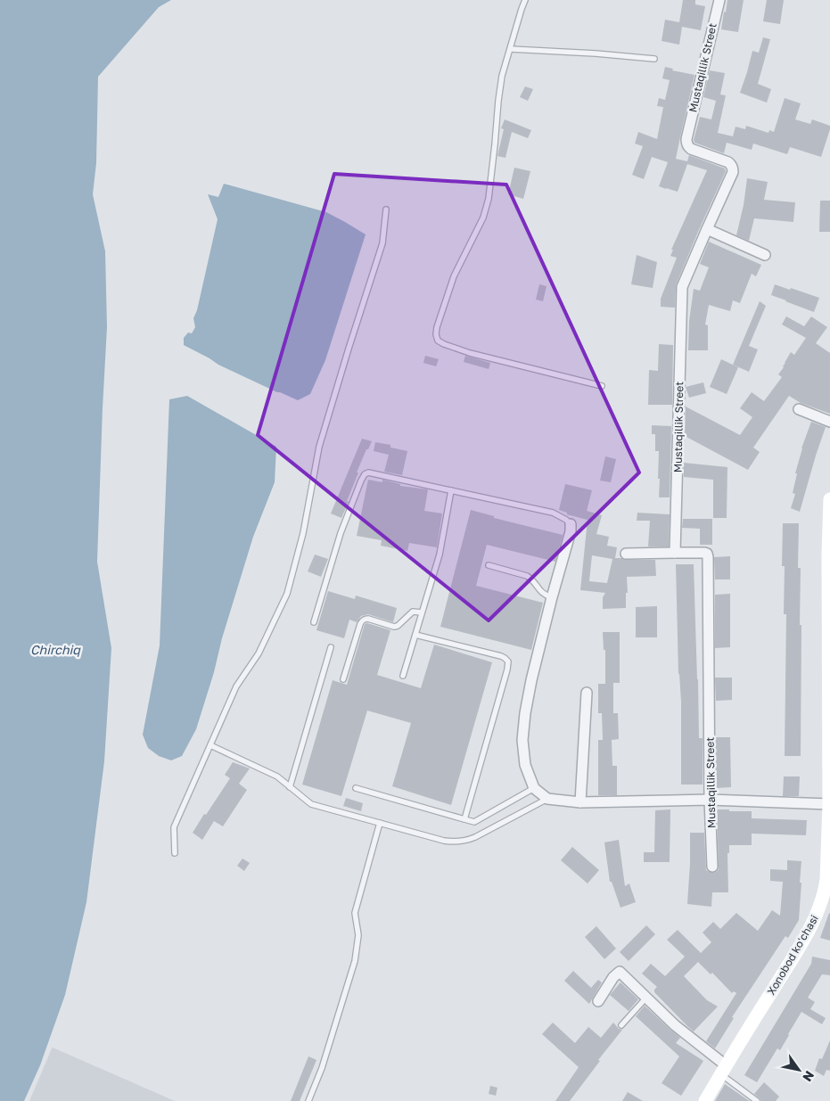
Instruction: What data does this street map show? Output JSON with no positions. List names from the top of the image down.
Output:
{
  "streets": {
    "main road": ["Xonobod koʻchasi"],
    "street": ["Mustaqillik Street"]
  },
  "water": ["Chirchiq"],
  "north": "bottom right"
}
